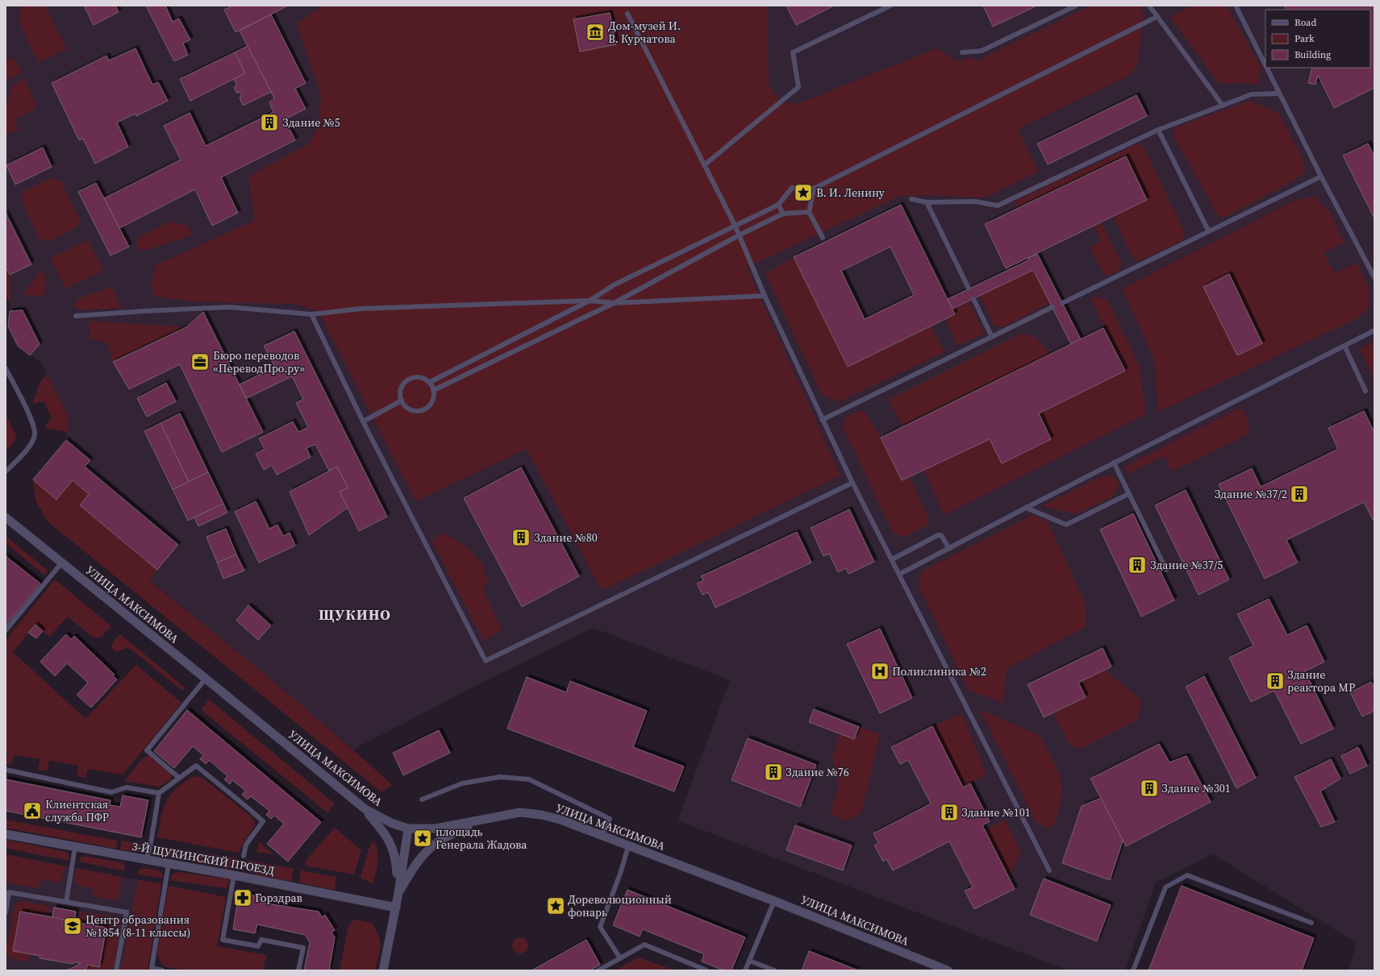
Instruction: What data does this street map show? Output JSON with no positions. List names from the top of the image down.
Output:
{
  "streets": {
    "street": ["УЛИЦА МАКСИМОВА", "3-Й ЩУКИНСКИЙ ПРОЕЗД"]
  },
  "districts": ["ЩУКИНО"],
  "places": {
    "museum": ["Дом-музей И. В. Курчатова"],
    "building": [
      "Здание №5",
      "Здание №37/2",
      "Здание №80",
      "Здание №37/5",
      "Здание реактора МР",
      "Здание №76",
      "Здание №301",
      "Здание №101"
    ],
    "place": ["В. И. Ленину", "площадь Генерала Жадова", "Дореволюционный фонарь"],
    "office": ["Бюро переводов «ПереводПро.ру»"],
    "hospital": ["Поликлиника №2"],
    "public building": ["Клиентская служба ПФР"],
    "pharmacy": ["Горздрав"],
    "school or university": ["Центр образования №1854 (8-11 классы)"]
  },
  "legend": ["Road", "Park", "Building"]
}
